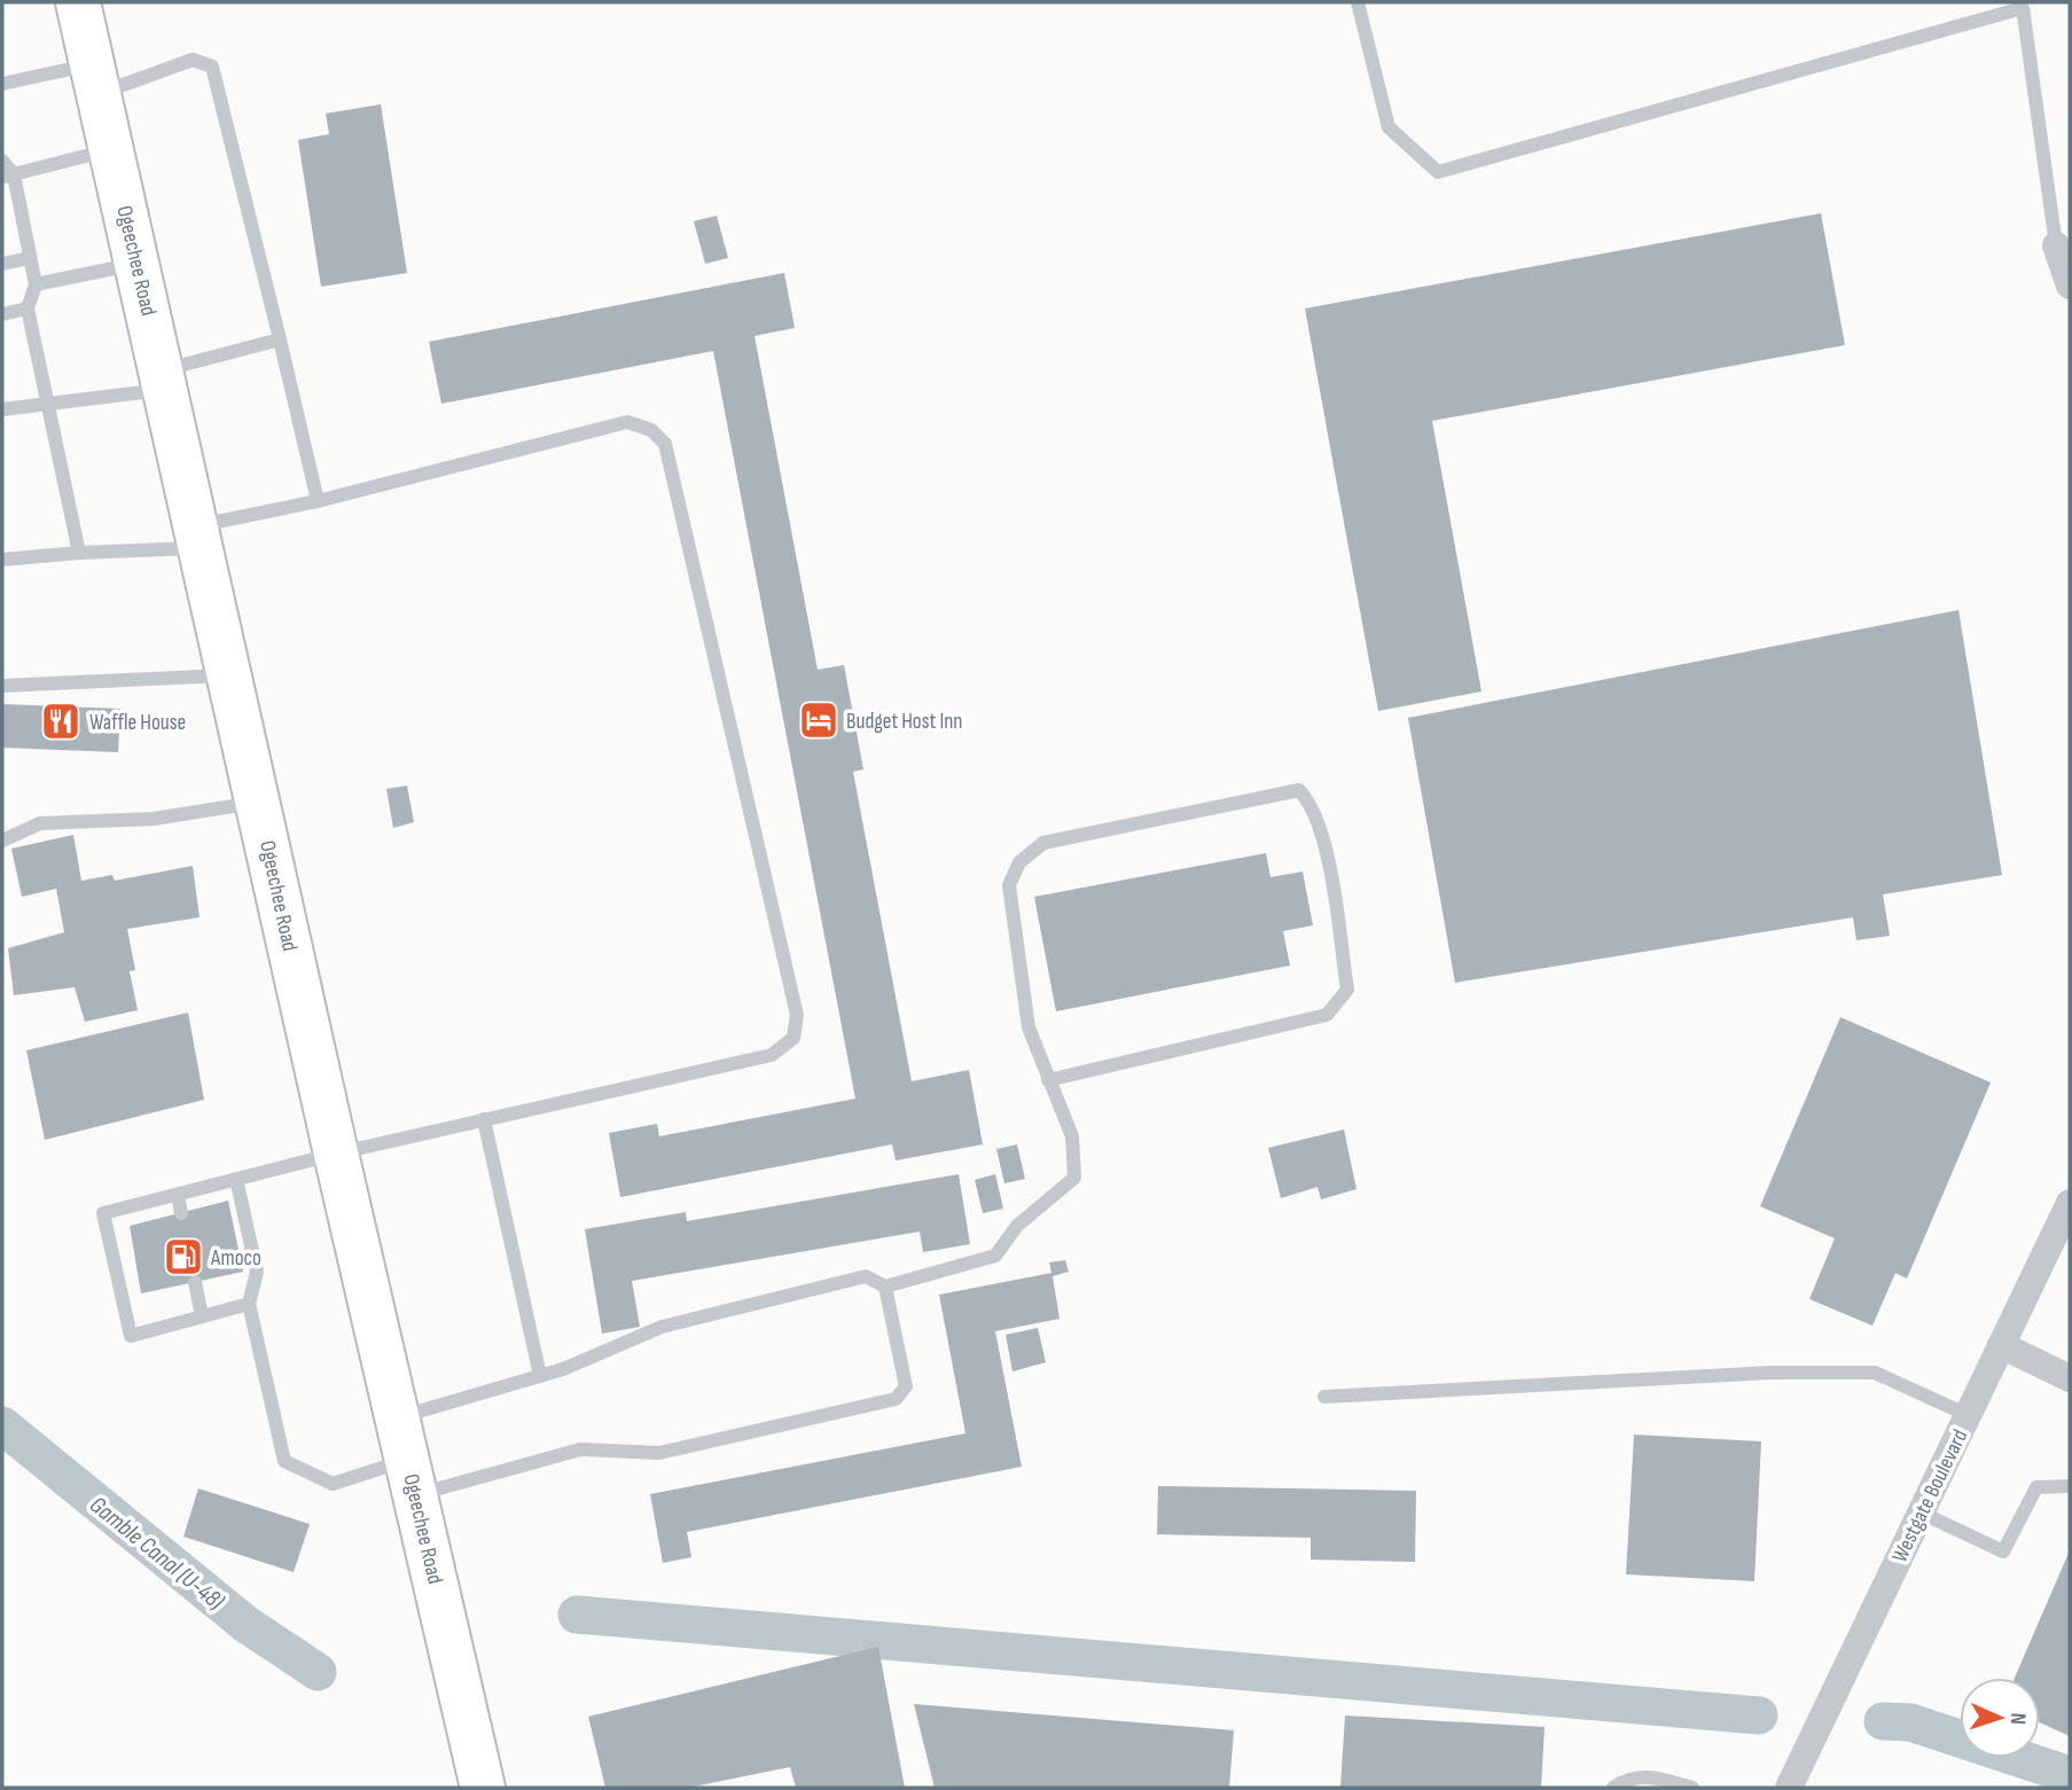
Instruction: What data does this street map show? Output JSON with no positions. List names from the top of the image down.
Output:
{
  "streets": {
    "main road": ["Ogeechee Road"],
    "street": ["Westgate Boulevard"]
  },
  "water": ["Gamble Canal (U-48)"],
  "places": {
    "hotel": ["Budget Host Inn"],
    "restaurant": ["Waffle House"],
    "fuel station": ["Amoco"]
  },
  "north": "right"
}
